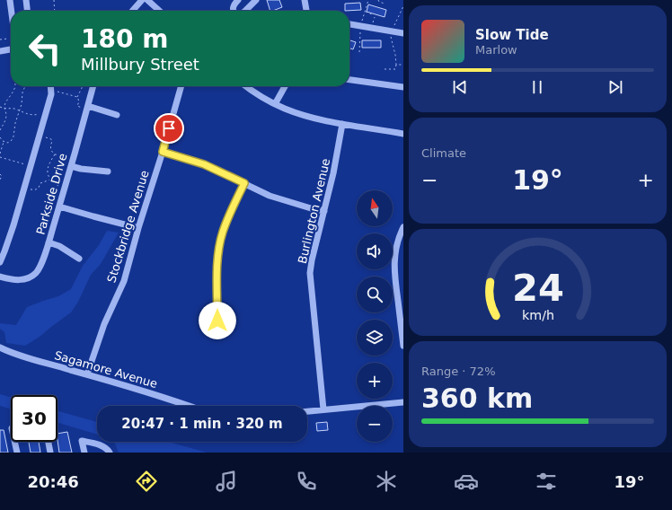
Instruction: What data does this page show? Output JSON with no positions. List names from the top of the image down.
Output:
{
  "streets": {
    "street": [
      "Parkside Drive",
      "Burlington Avenue",
      "Stockbridge Avenue",
      "Sagamore Avenue"
    ]
  },
  "crossings": [
    ["Stockbridge Avenue", "Sagamore Avenue"]
  ],
  "north": "top",
  "page": {
    "turn": ["180 m", "Millbury Street"],
    "song": ["Slow Tide", "Marlow"],
    "tile": [
      "Climate",
      ["Range · 72%", "360 km"]
    ],
    "heat": ["−", "19°", "+"],
    "map_buttons": ["+", "−"],
    "limit": "30",
    "trip": "20:47 · 1 min · 320 m",
    "tabs": ["20:46", "19°"],
    "gauge": ["24", "km/h"]
  }
}
